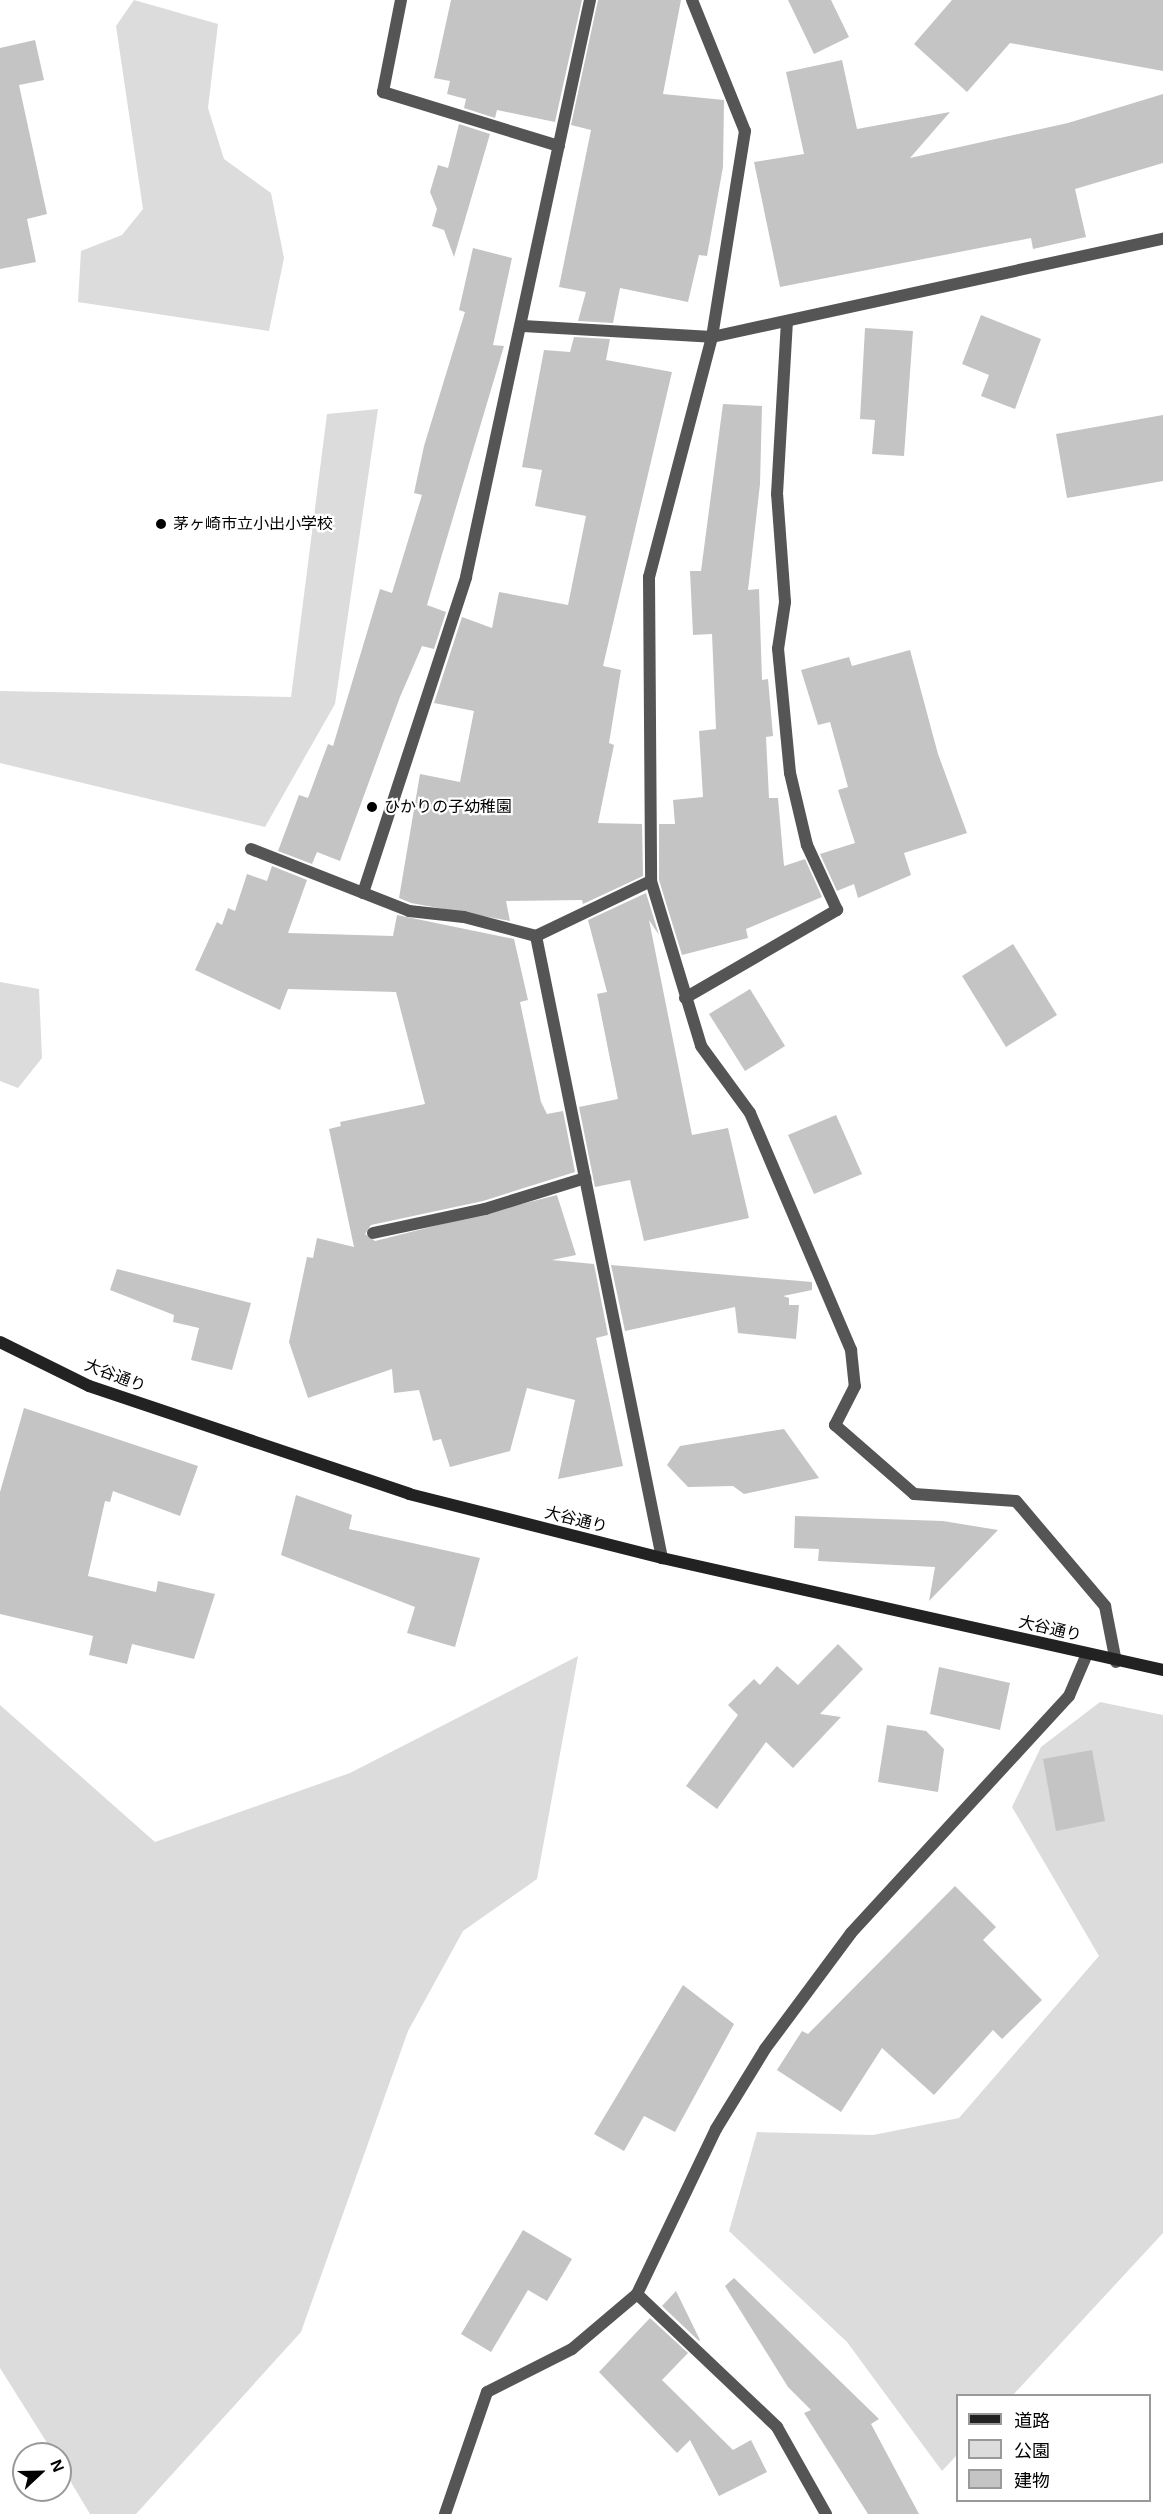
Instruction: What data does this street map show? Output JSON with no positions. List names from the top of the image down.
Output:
{
  "streets": {
    "street": ["大谷通り"]
  },
  "places": ["茅ヶ崎市立小出小学校", "ひかりの子幼稚園"],
  "legend": ["道路", "公園", "建物"],
  "north": "right"
}
